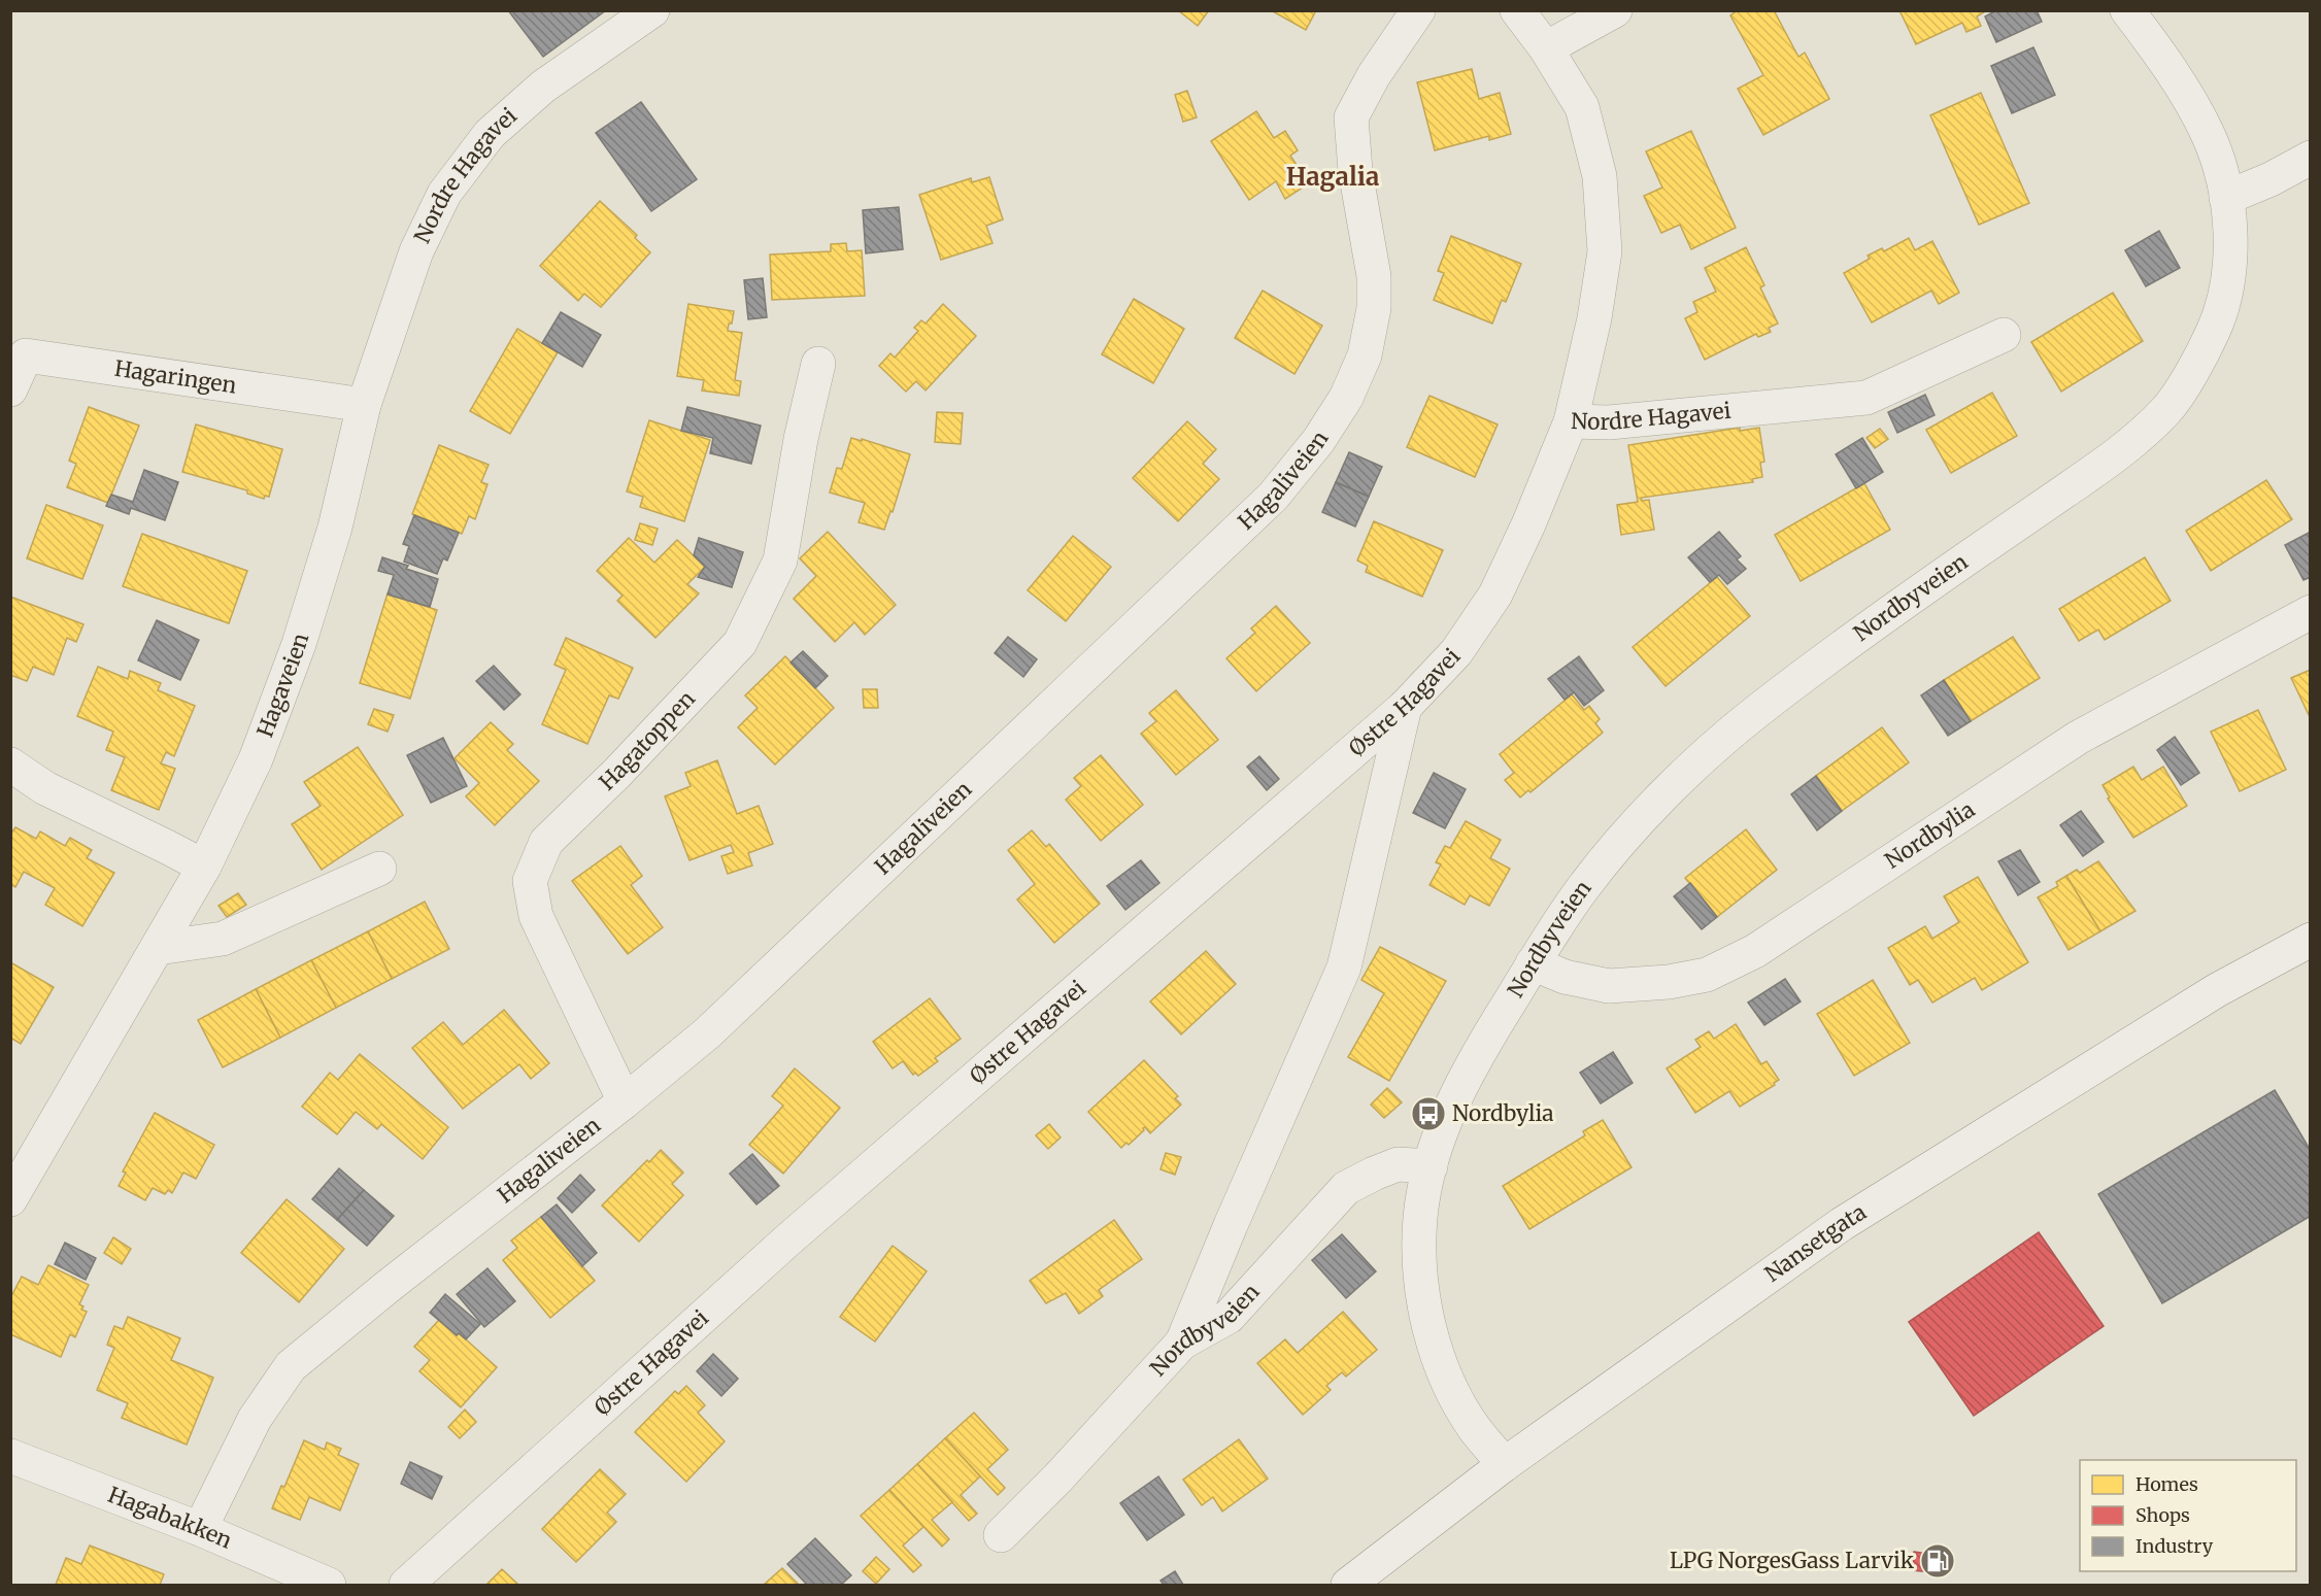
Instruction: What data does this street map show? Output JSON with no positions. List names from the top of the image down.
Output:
{
  "streets": {
    "street": [
      "Nordre Hagavei",
      "Hagaringen",
      "Hagaliveien",
      "Nordbyveien",
      "Hagaveien",
      "Østre Hagavei",
      "Hagatoppen",
      "Nordbylia",
      "Nansetgata",
      "Hagabakken"
    ]
  },
  "crossings": [
    ["Nordre Hagavei", "Hagaringen"],
    ["Nordre Hagavei", "Hagaveien"],
    ["Nordre Hagavei", "Østre Hagavei"],
    ["Hagaringen", "Hagaveien"],
    ["Hagaliveien", "Hagatoppen"],
    ["Hagaliveien", "Hagabakken"],
    ["Nordbyveien", "Nordbylia"],
    ["Nordbyveien", "Nansetgata"]
  ],
  "districts": ["Hagalia"],
  "places": {
    "bus stop": ["Nordbylia"],
    "fuel station": ["LPG NorgesGass Larvik"]
  },
  "legend": ["Homes", "Shops", "Industry"]
}
